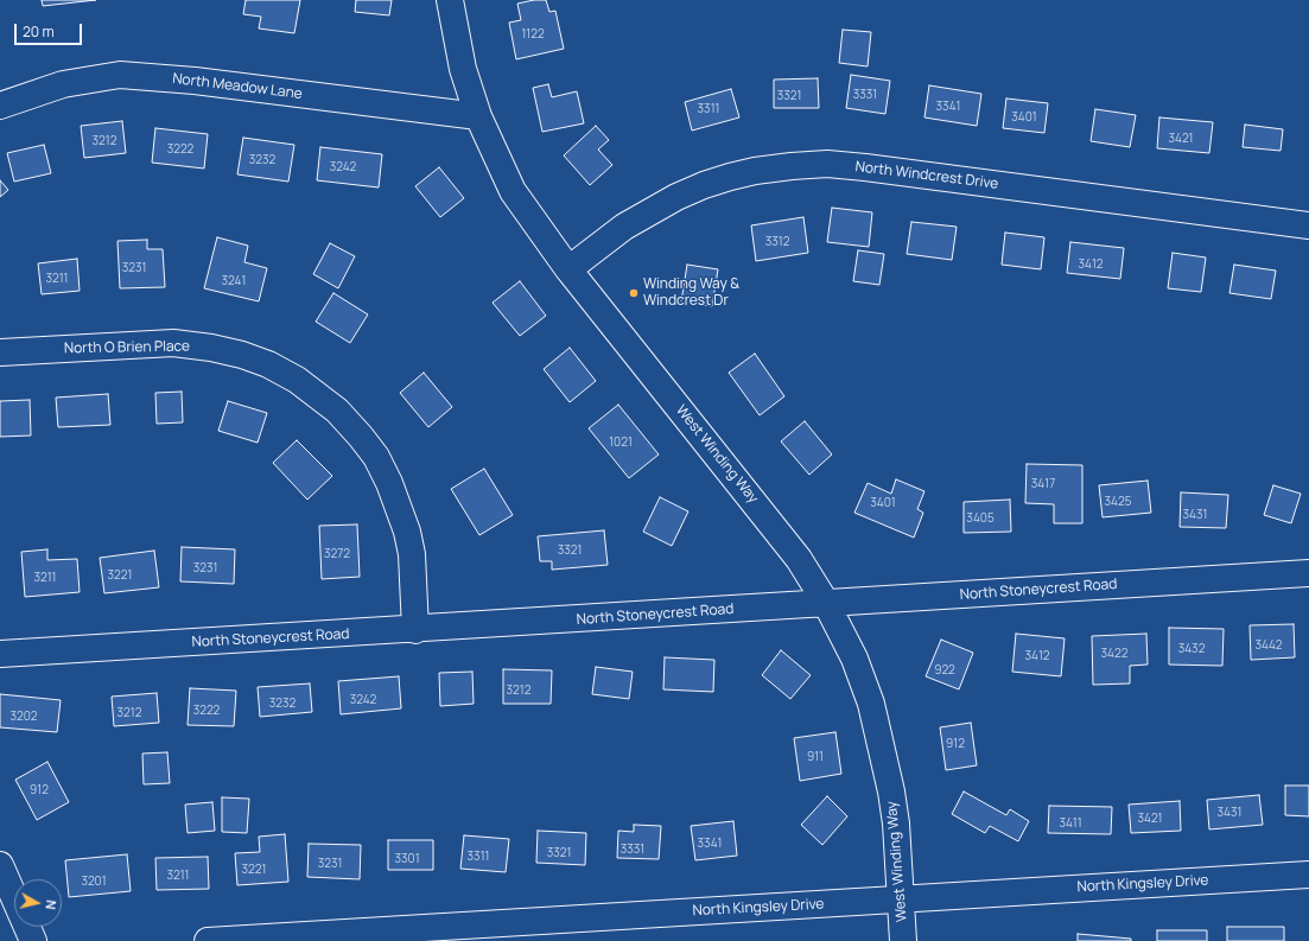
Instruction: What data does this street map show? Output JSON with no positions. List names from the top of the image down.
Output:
{
  "streets": {
    "street": [
      "North Meadow Lane",
      "North Windcrest Drive",
      "North O Brien Place",
      "West Winding Way",
      "North Stoneycrest Road",
      "North Kingsley Drive"
    ]
  },
  "crossings": [
    ["North Meadow Lane", "West Winding Way"],
    ["North Windcrest Drive", "West Winding Way"],
    ["North O Brien Place", "North Stoneycrest Road"],
    ["West Winding Way", "North Stoneycrest Road"],
    ["West Winding Way", "North Kingsley Drive"]
  ],
  "places": ["Winding Way & Windcrest Dr"],
  "house_numbers": [
    "1122",
    "3331",
    "3321",
    "3341",
    "3311",
    "3401",
    "3421",
    "3212",
    "3222",
    "3232",
    "3242",
    "3312",
    "3412",
    "3231",
    "3211",
    "3241",
    "1021",
    "3417",
    "3425",
    "3401",
    "3431",
    "3405",
    "3321",
    "3272",
    "3231",
    "3221",
    "3211",
    "3442",
    "3432",
    "3422",
    "3412",
    "922",
    "3212",
    "3242",
    "3232",
    "3222",
    "3212",
    "3202",
    "912",
    "911",
    "912",
    "3431",
    "3421",
    "3411",
    "3341",
    "3331",
    "3321",
    "3311",
    "3301",
    "3231",
    "3221",
    "3211",
    "3201"
  ],
  "scale_bar": "20 m",
  "north": "right"
}
